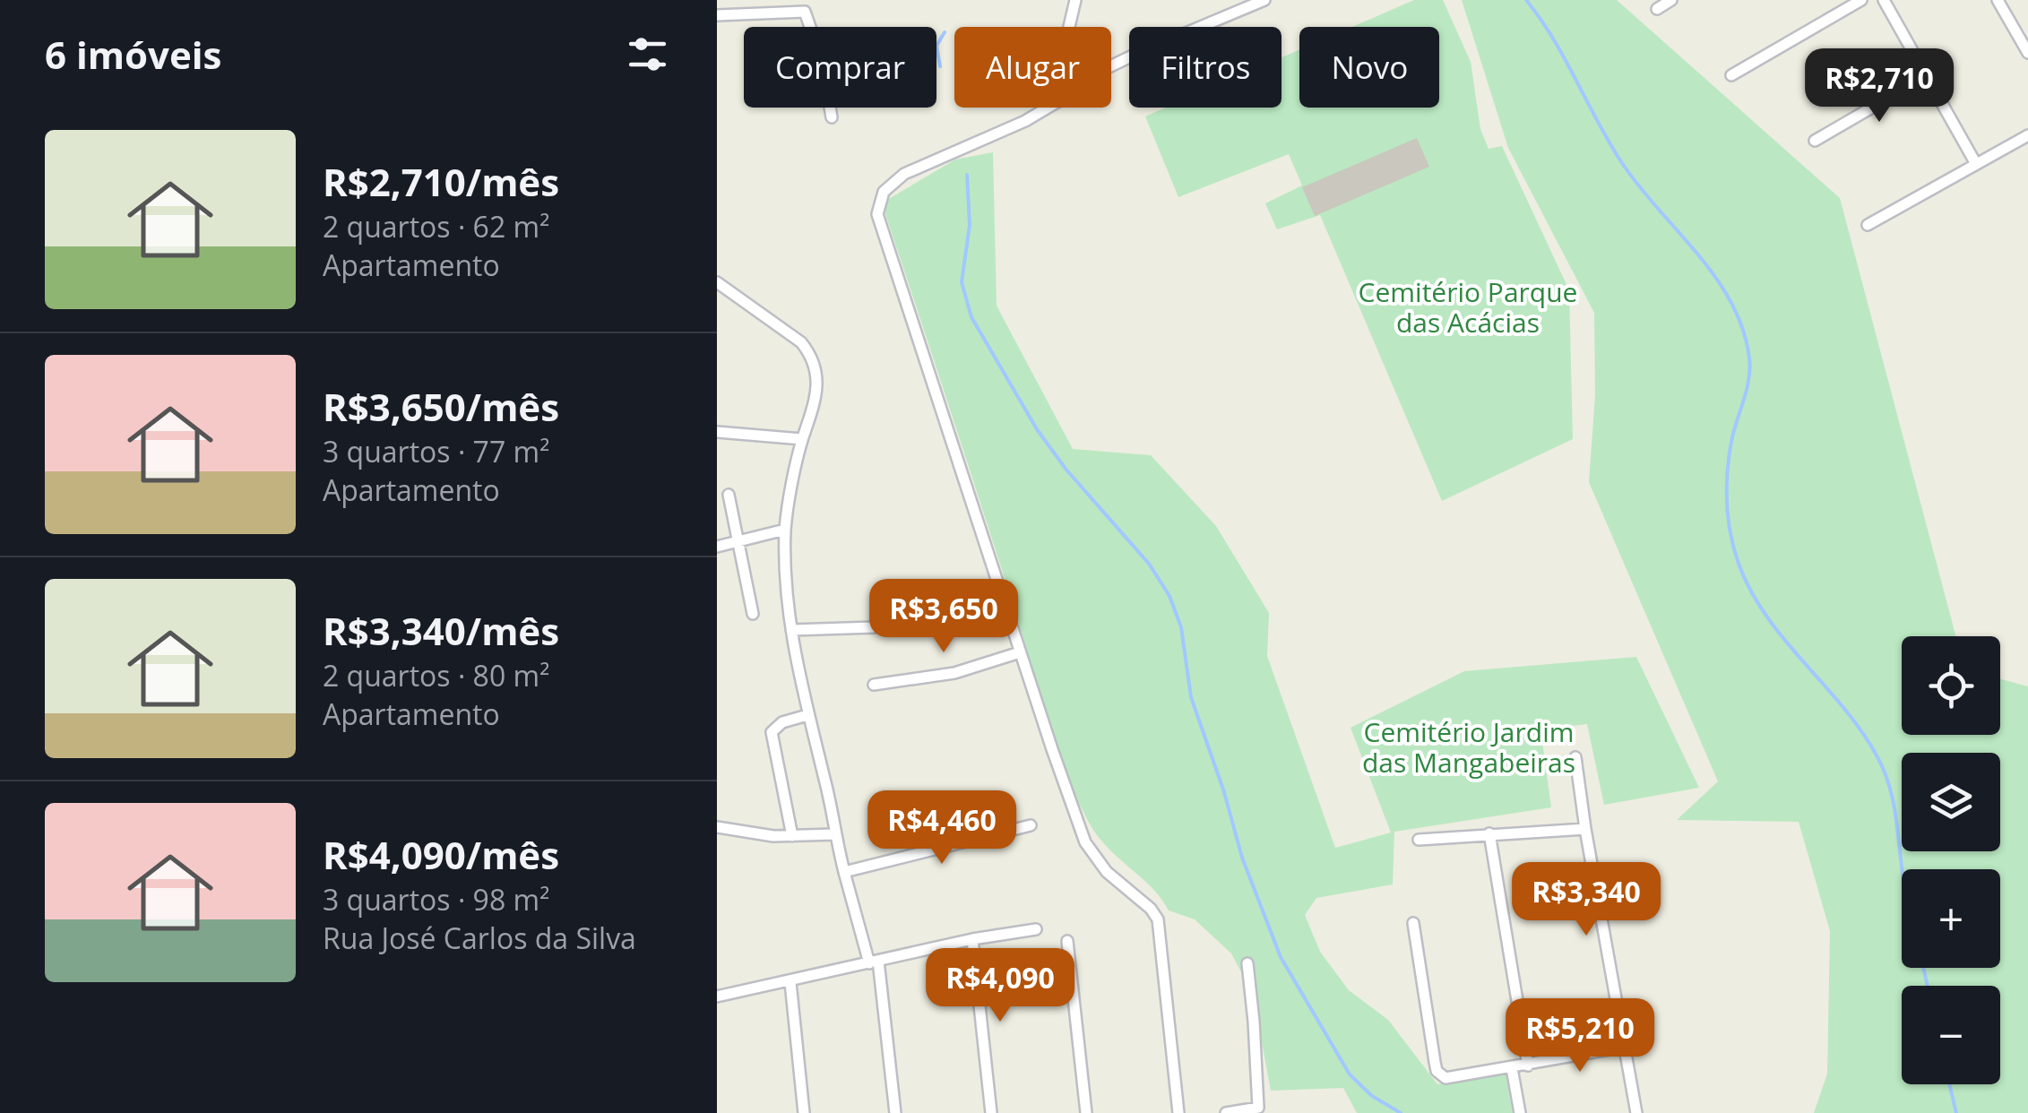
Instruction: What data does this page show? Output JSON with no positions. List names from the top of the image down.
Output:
{
  "parks": ["Cemitério Parque das Acácias", "Cemitério Jardim das Mangabeiras"],
  "page": {
    "heading": "6 imóveis",
    "chip": [
      "Comprar",
      "Alugar",
      "Filtros",
      "Novo"
    ],
    "price": [
      "R$2,710",
      "R$3,650",
      "R$4,460",
      "R$3,340",
      "R$4,090",
      "R$5,210"
    ],
    "list": [
      {
        "name": "R$2,710/mês",
        "note": "2 quartos · 62 m² · Apartamento"
      },
      {
        "name": "R$3,650/mês",
        "note": "3 quartos · 77 m² · Apartamento"
      },
      {
        "name": "R$3,340/mês",
        "note": "2 quartos · 80 m² · Apartamento"
      },
      {
        "name": "R$4,090/mês",
        "note": "3 quartos · 98 m² · Rua José Carlos da Silva"
      }
    ],
    "map_buttons": ["+", "−"]
  }
}
